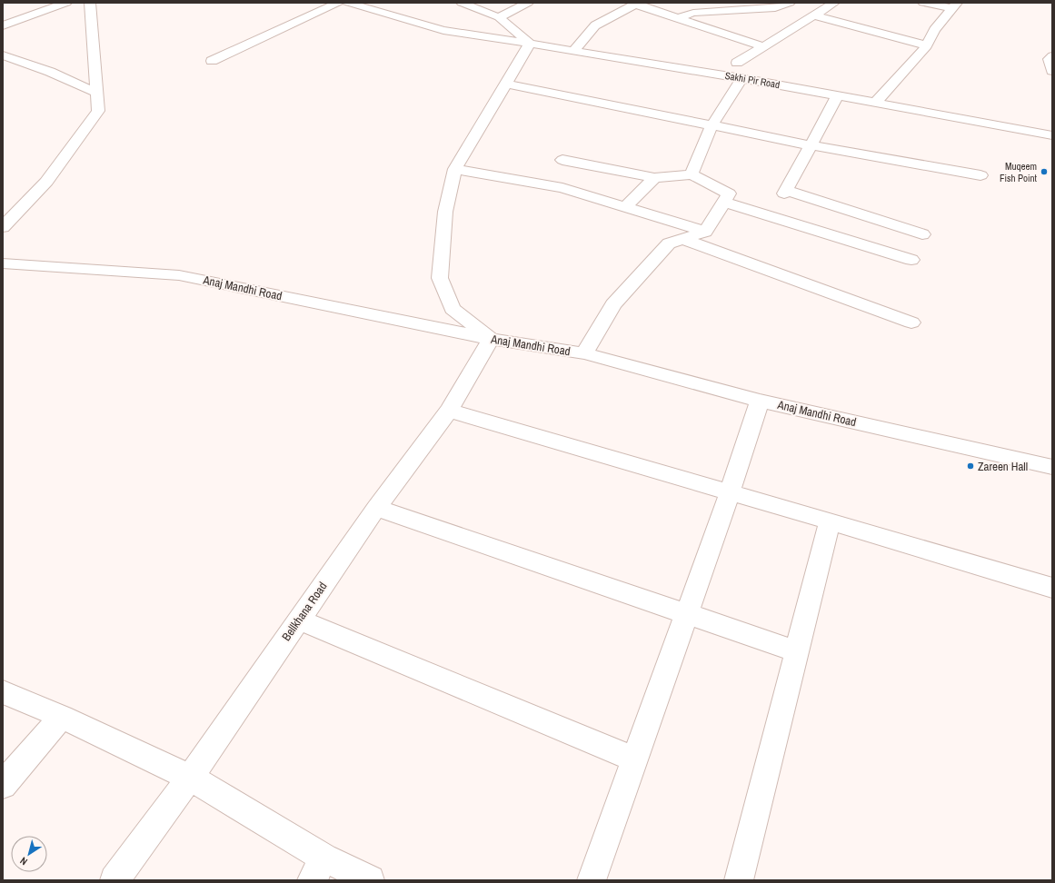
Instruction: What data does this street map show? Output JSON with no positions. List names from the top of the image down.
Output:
{
  "streets": {
    "street": ["Sakhi Pir Road", "Anaj Mandhi Road", "Bellkhana Road"]
  },
  "crossings": [
    ["Anaj Mandhi Road", "Bellkhana Road"]
  ],
  "places": ["Muqeem Fish Point", "Zareen Hall"],
  "north": "bottom left"
}
